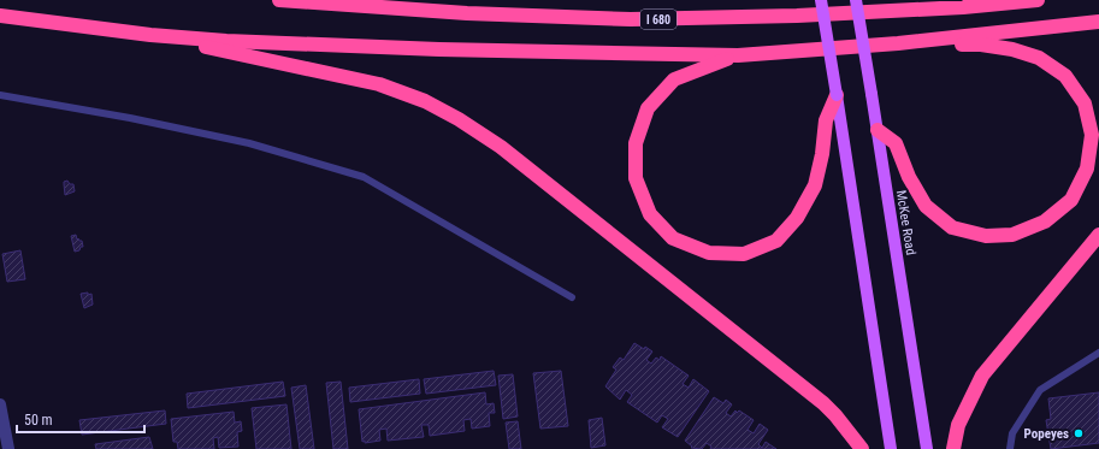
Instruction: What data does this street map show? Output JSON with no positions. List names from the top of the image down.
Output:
{
  "streets": {
    "highway": ["I 680"],
    "main road": ["McKee Road"]
  },
  "places": ["Popeyes"],
  "scale_bar": "50 m"
}
